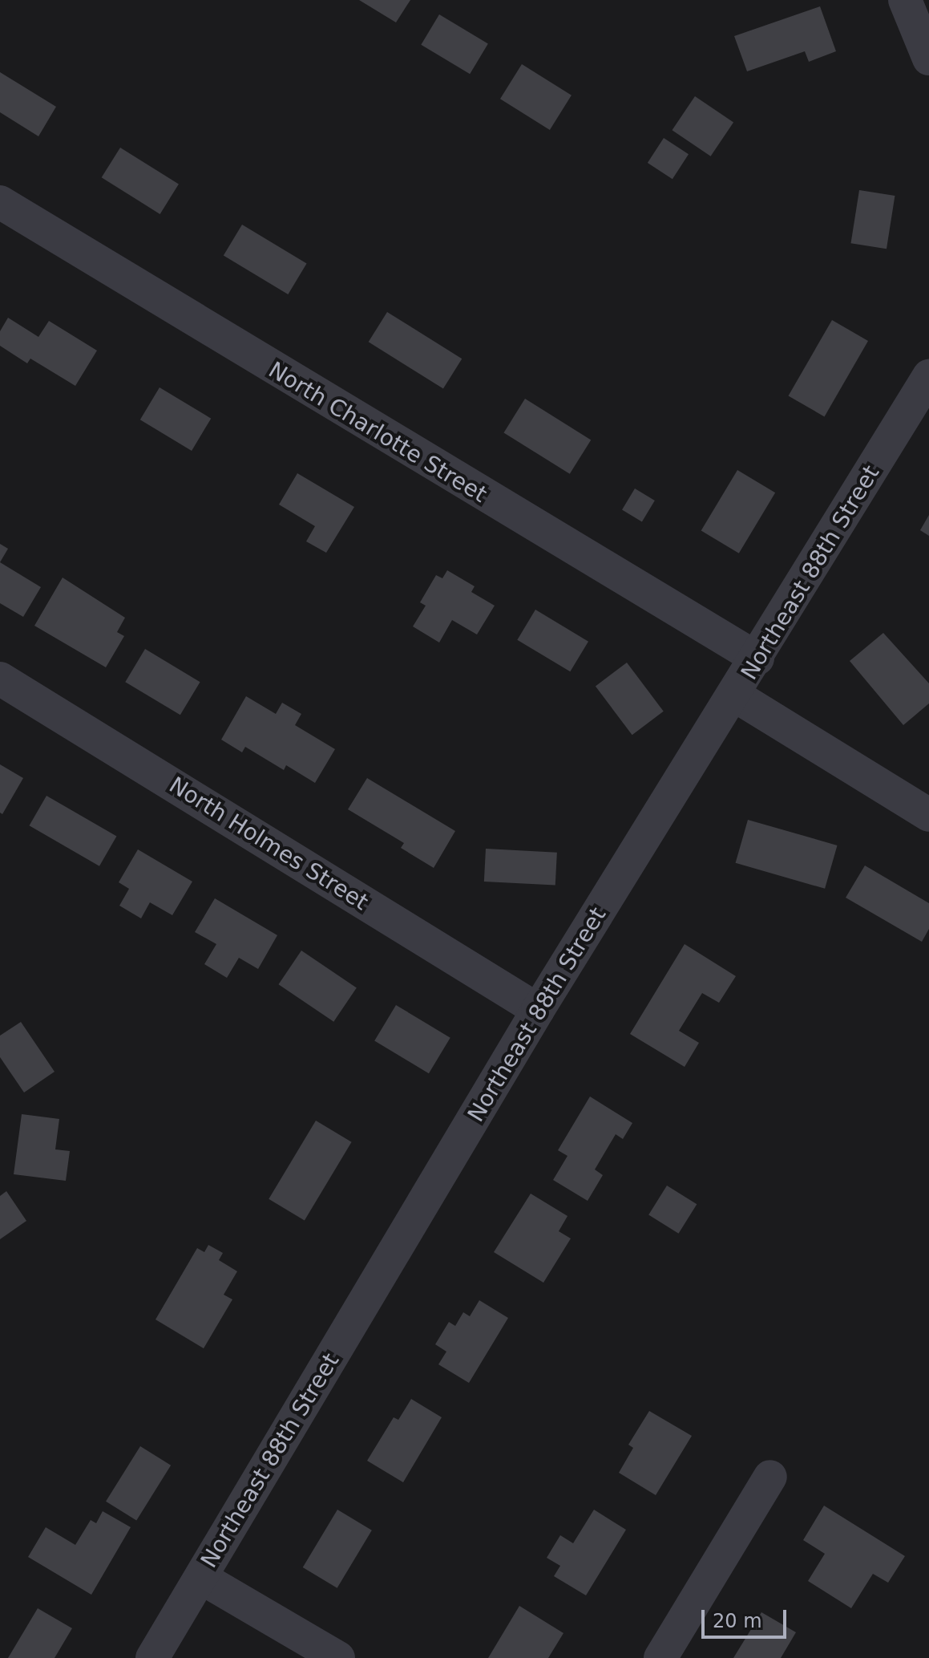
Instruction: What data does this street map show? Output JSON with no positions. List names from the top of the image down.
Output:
{
  "streets": {
    "street": ["North Charlotte Street", "Northeast 88th Street", "North Holmes Street"]
  },
  "crossings": [
    ["North Charlotte Street", "Northeast 88th Street"],
    ["Northeast 88th Street", "North Holmes Street"]
  ],
  "scale_bar": "20 m"
}
